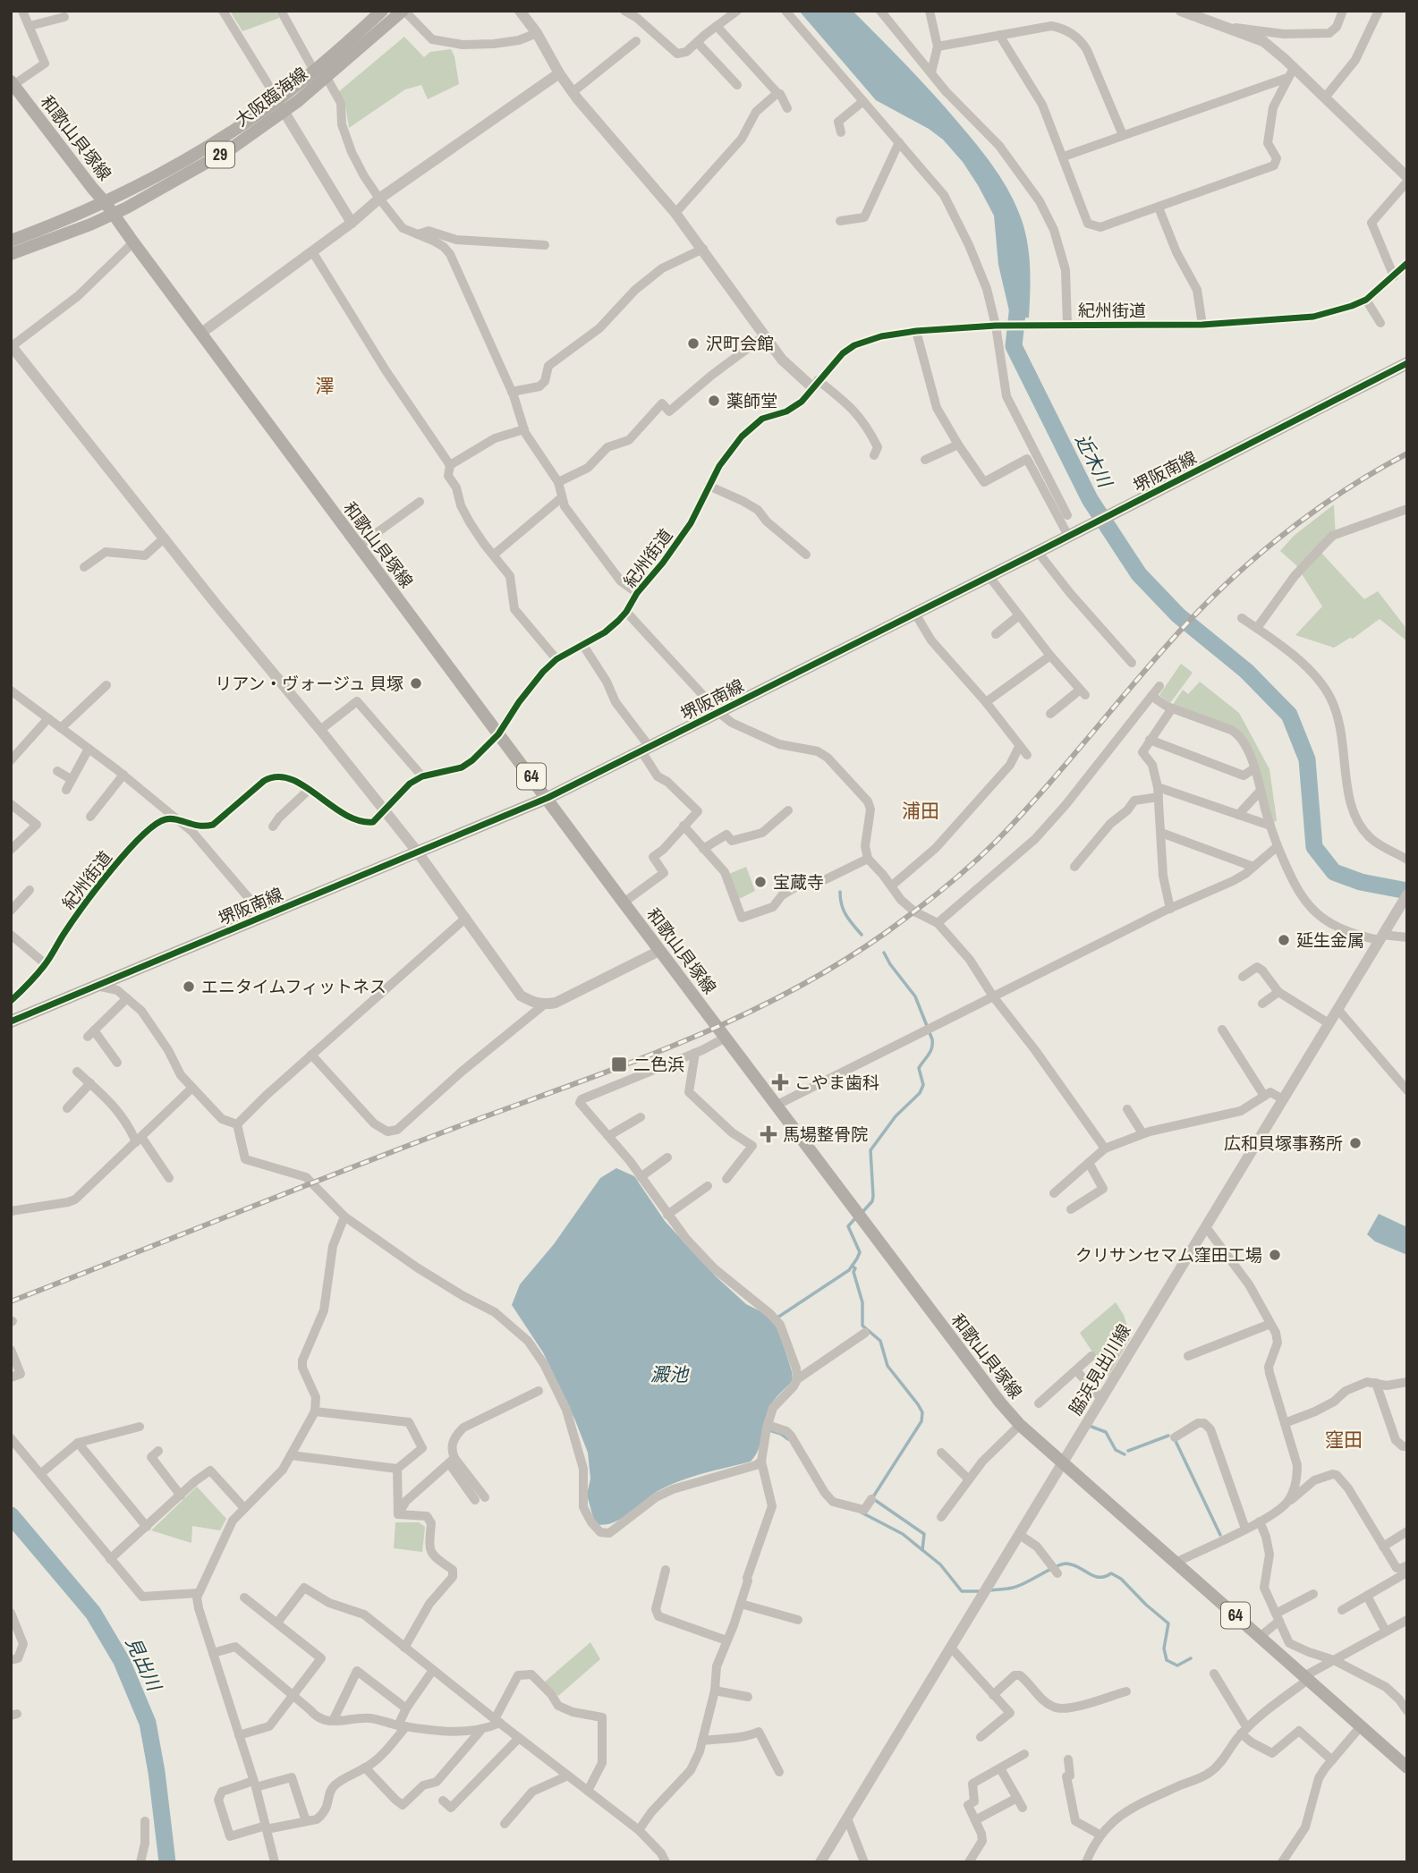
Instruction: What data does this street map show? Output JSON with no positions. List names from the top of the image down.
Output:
{
  "streets": {
    "main road": [
      "大阪臨海線",
      "和歌山貝塚線",
      "29",
      "堺阪南線",
      "64"
    ],
    "street": ["紀州街道", "脇浜見出川線"]
  },
  "crossings": [
    ["大阪臨海線", "和歌山貝塚線"],
    ["和歌山貝塚線", "紀州街道"],
    ["和歌山貝塚線", "堺阪南線"],
    ["和歌山貝塚線", "脇浜見出川線"]
  ],
  "districts": ["澤", "浦田", "窪田"],
  "water": ["近木川", "澱池", "見出川"],
  "places": {
    "other": [
      "沢町会館",
      "薬師堂",
      "リアン・ヴォージュ 貝塚",
      "宝蔵寺",
      "延生金属",
      "エニタイムフィットネス",
      "広和貝塚事務所",
      "クリサンセマム窪田工場"
    ],
    "transit": ["二色浜"],
    "health": ["こやま歯科", "馬場整骨院"]
  }
}
